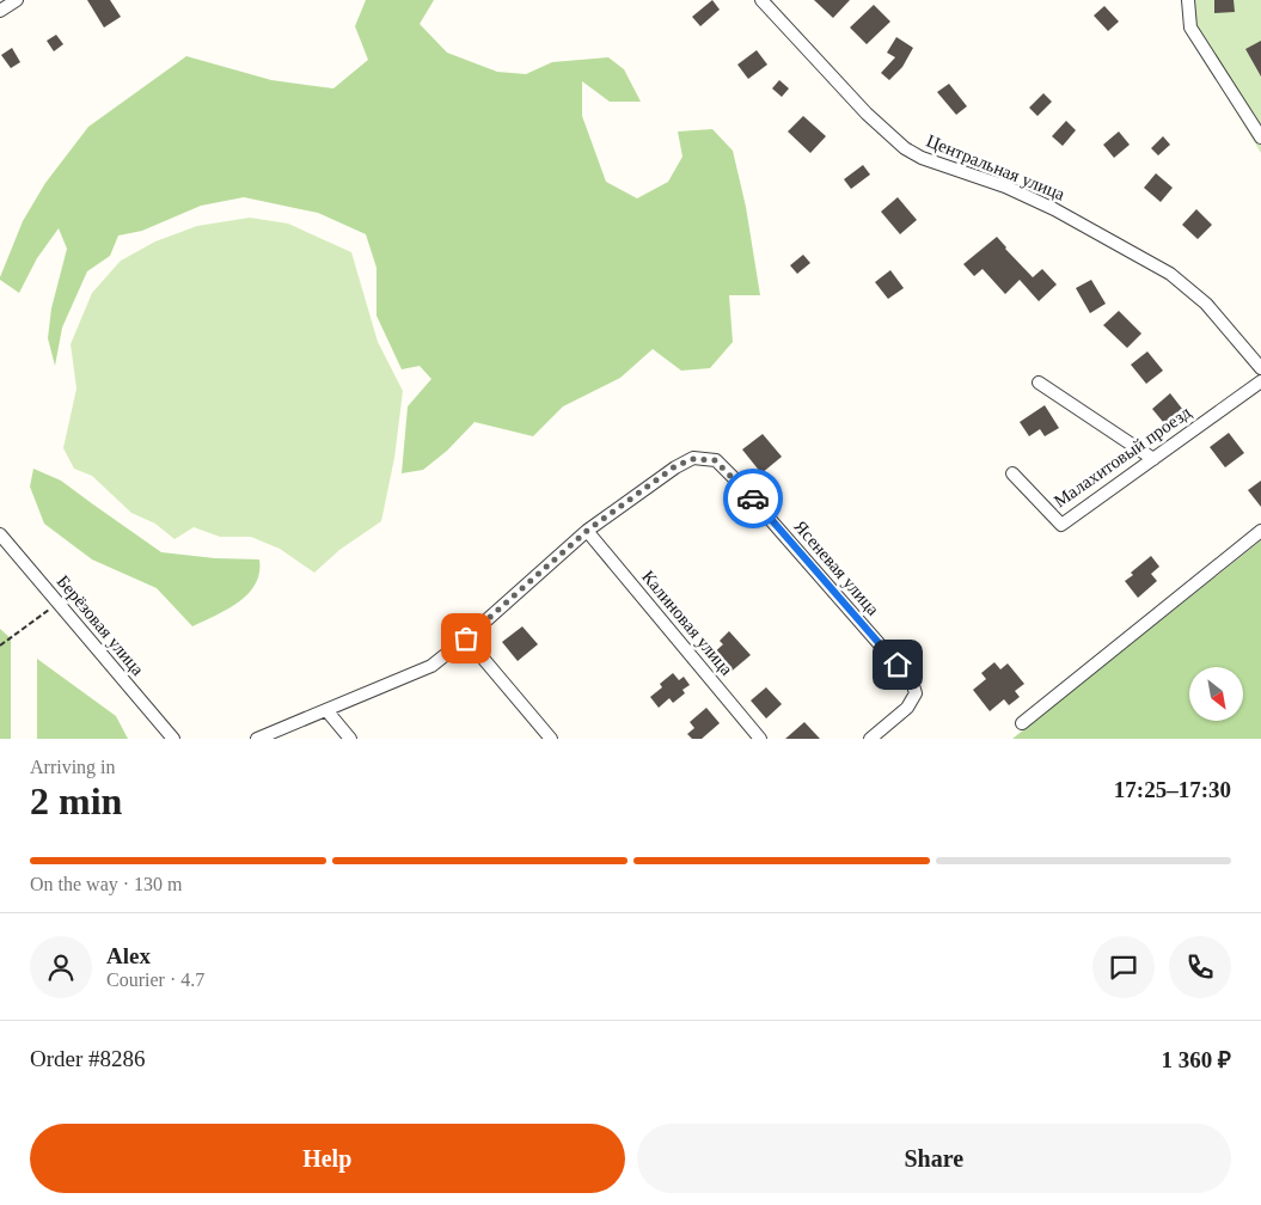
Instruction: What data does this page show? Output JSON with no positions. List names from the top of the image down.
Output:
{
  "streets": {
    "street": [
      "Центральная улица",
      "Малахитовый проезд",
      "Ясеневая улица",
      "Калиновая улица",
      "Берёзовая улица"
    ]
  },
  "crossings": [
    ["Ясеневая улица", "Калиновая улица"]
  ],
  "north": "bottom right",
  "page": {
    "heading": ["2 min", "Arriving in", "17:25–17:30"],
    "panel": [
      "Alex",
      "Courier · 4.7",
      "Order #8286",
      "1 360 ₽"
    ],
    "bar": "On the way · 130 m",
    "buttons": ["Help", "Share"]
  }
}
